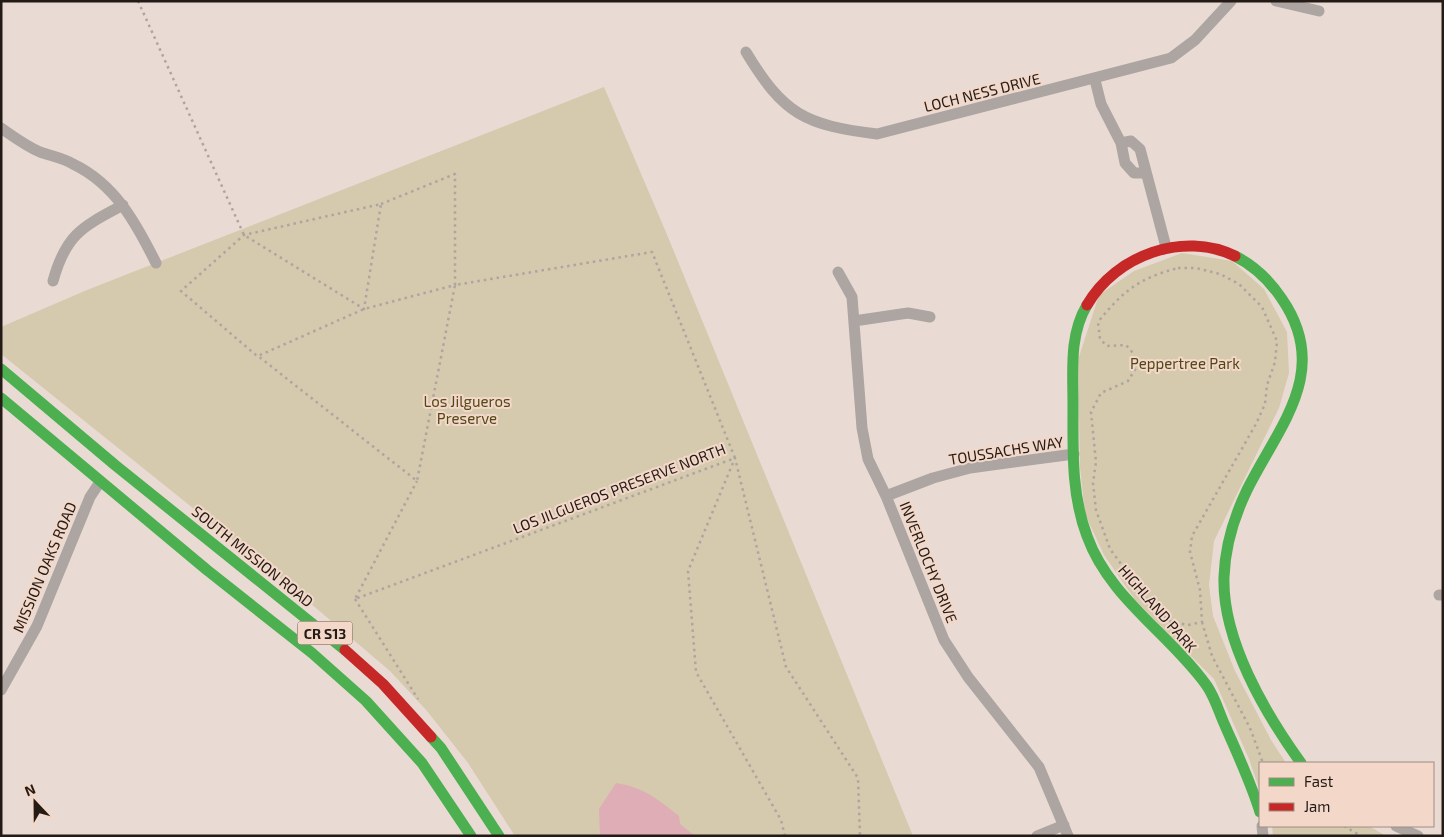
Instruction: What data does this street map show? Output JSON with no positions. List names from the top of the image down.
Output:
{
  "streets": {
    "main road": ["SOUTH MISSION ROAD", "HIGHLAND PARK", "CR S13"],
    "street": [
      "LOCH NESS DRIVE",
      "TOUSSACHS WAY",
      "INVERLOCHY DRIVE",
      "MISSION OAKS ROAD"
    ],
    "path": ["LOS JILGUEROS PRESERVE NORTH"]
  },
  "crossings": [
    ["TOUSSACHS WAY", "INVERLOCHY DRIVE"],
    ["TOUSSACHS WAY", "HIGHLAND PARK"],
    ["MISSION OAKS ROAD", "CR S13"]
  ],
  "parks": ["Peppertree Park", "Los Jilgueros Preserve"],
  "legend": ["Fast", "Jam"],
  "north": "top"
}
